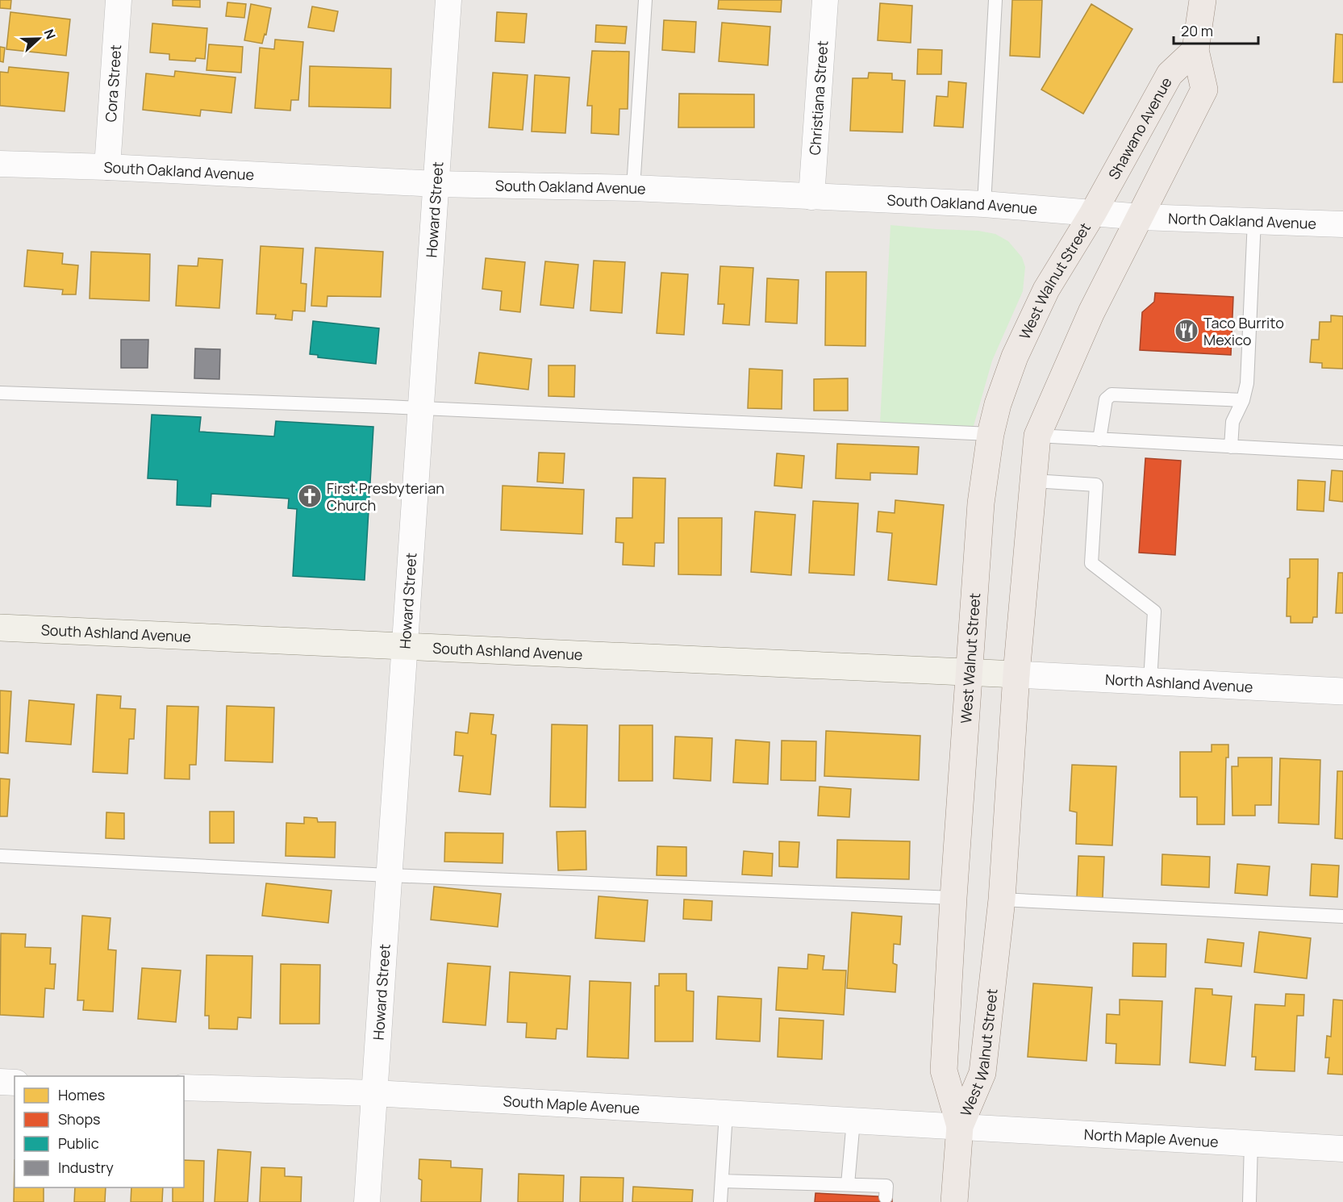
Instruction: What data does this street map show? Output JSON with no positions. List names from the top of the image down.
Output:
{
  "streets": {
    "main road": ["Shawano Avenue", "West Walnut Street", "South Ashland Avenue"],
    "street": [
      "Cora Street",
      "Christiana Street",
      "South Oakland Avenue",
      "Howard Street",
      "North Oakland Avenue",
      "North Ashland Avenue",
      "South Maple Avenue",
      "North Maple Avenue"
    ]
  },
  "crossings": [
    ["Cora Street", "South Oakland Avenue"],
    ["Christiana Street", "South Oakland Avenue"],
    ["Shawano Avenue", "South Oakland Avenue"],
    ["Shawano Avenue", "West Walnut Street"],
    ["South Oakland Avenue", "Howard Street"],
    ["South Oakland Avenue", "North Oakland Avenue"],
    ["South Oakland Avenue", "West Walnut Street"],
    ["Howard Street", "South Ashland Avenue"],
    ["Howard Street", "South Maple Avenue"],
    ["North Oakland Avenue", "West Walnut Street"],
    ["West Walnut Street", "South Ashland Avenue"],
    ["West Walnut Street", "North Ashland Avenue"],
    ["West Walnut Street", "South Maple Avenue"],
    ["West Walnut Street", "North Maple Avenue"],
    ["South Ashland Avenue", "North Ashland Avenue"],
    ["South Maple Avenue", "North Maple Avenue"]
  ],
  "places": {
    "restaurant": ["Taco Burrito Mexico"],
    "church": ["First Presbyterian Church"]
  },
  "legend": [
    "Homes",
    "Shops",
    "Public",
    "Industry"
  ],
  "scale_bar": "20 m",
  "north": "right"
}
